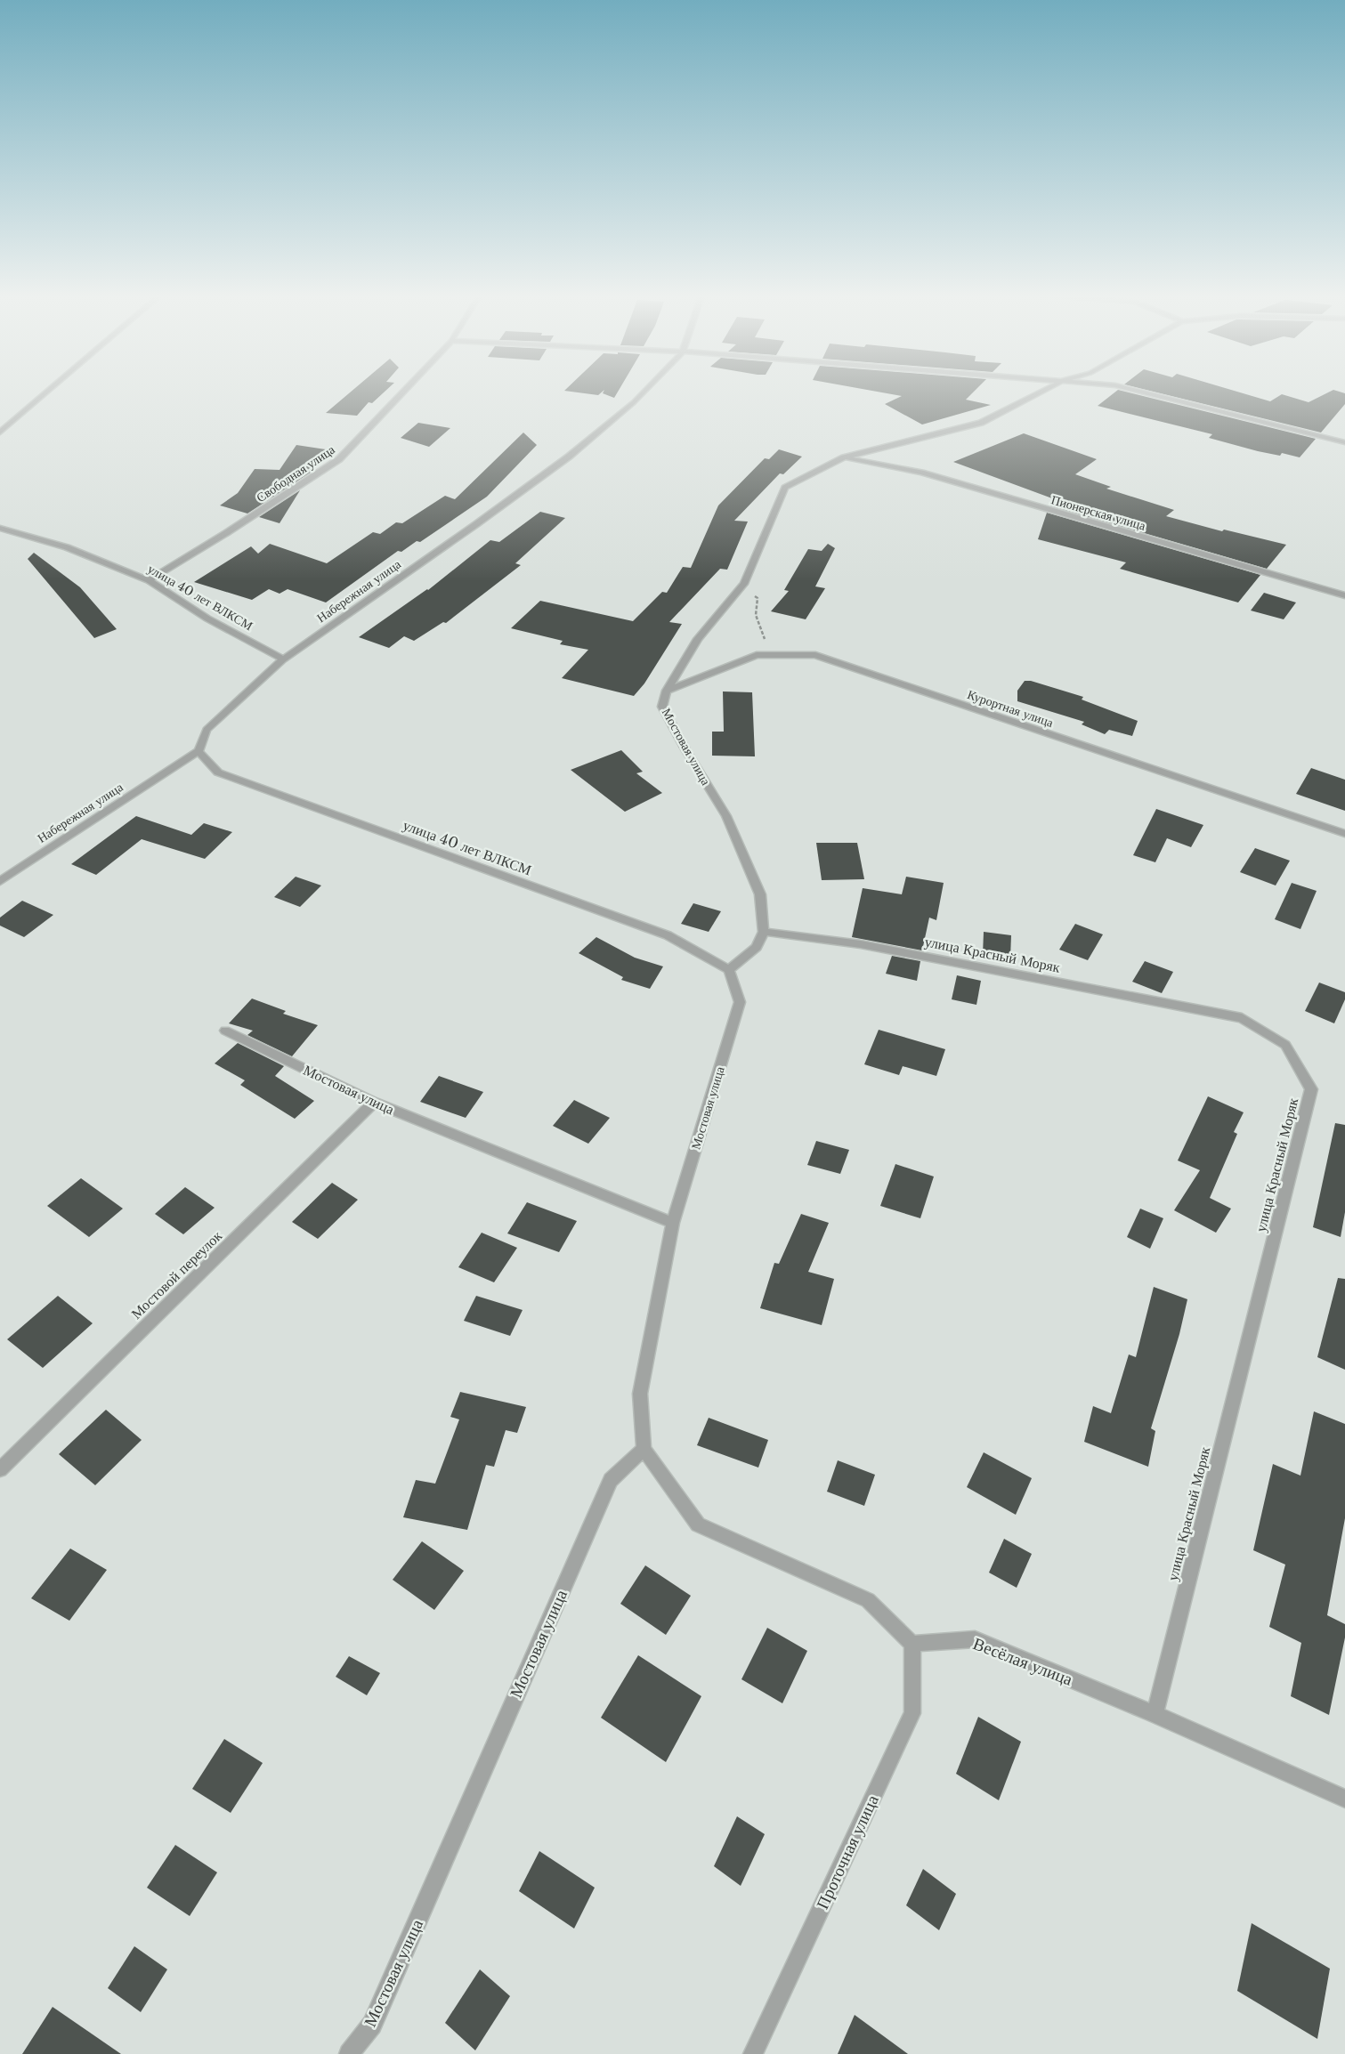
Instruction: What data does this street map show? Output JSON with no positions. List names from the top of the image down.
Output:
{
  "streets": {
    "street": [
      "Свободная улица",
      "Пионерская улица",
      "Набережная улица",
      "улица 40 лет ВЛКСМ",
      "Курортная улица",
      "Мостовая улица",
      "улица Красный Моряк",
      "Мостовой переулок",
      "Весёлая улица",
      "Проточная улица"
    ]
  },
  "crossings": [
    ["Свободная улица", "улица 40 лет ВЛКСМ"],
    ["Пионерская улица", "Мостовая улица"],
    ["Набережная улица", "улица 40 лет ВЛКСМ"],
    ["улица 40 лет ВЛКСМ", "Мостовая улица"],
    ["Курортная улица", "Мостовая улица"],
    ["Мостовая улица", "улица Красный Моряк"],
    ["Мостовая улица", "Мостовой переулок"],
    ["улица Красный Моряк", "Весёлая улица"],
    ["Весёлая улица", "Проточная улица"]
  ]
}
